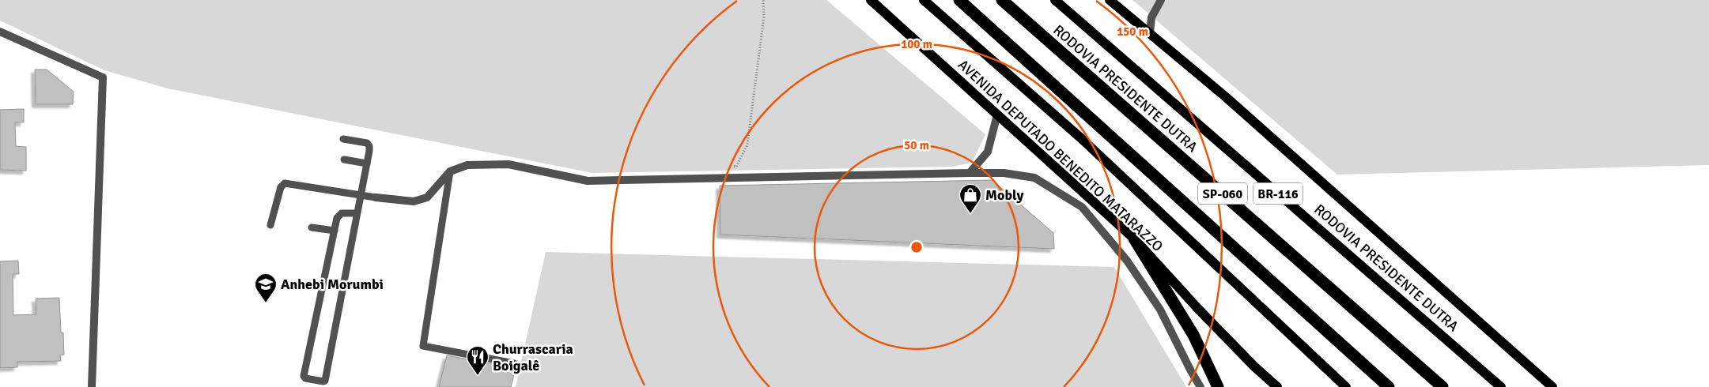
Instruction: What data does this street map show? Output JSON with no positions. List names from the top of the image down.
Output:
{
  "streets": {
    "highway": ["RODOVIA PRESIDENTE DUTRA", "SP-060"],
    "main road": ["AVENIDA DEPUTADO BENEDITO MATARAZZO", "BR-116"]
  },
  "places": {
    "shop": ["Mobly"],
    "school or university": ["Anhebi Morumbi"],
    "restaurant": ["Churrascaria Boigalê"]
  },
  "rings": ["150 m", "100 m", "50 m"]
}
